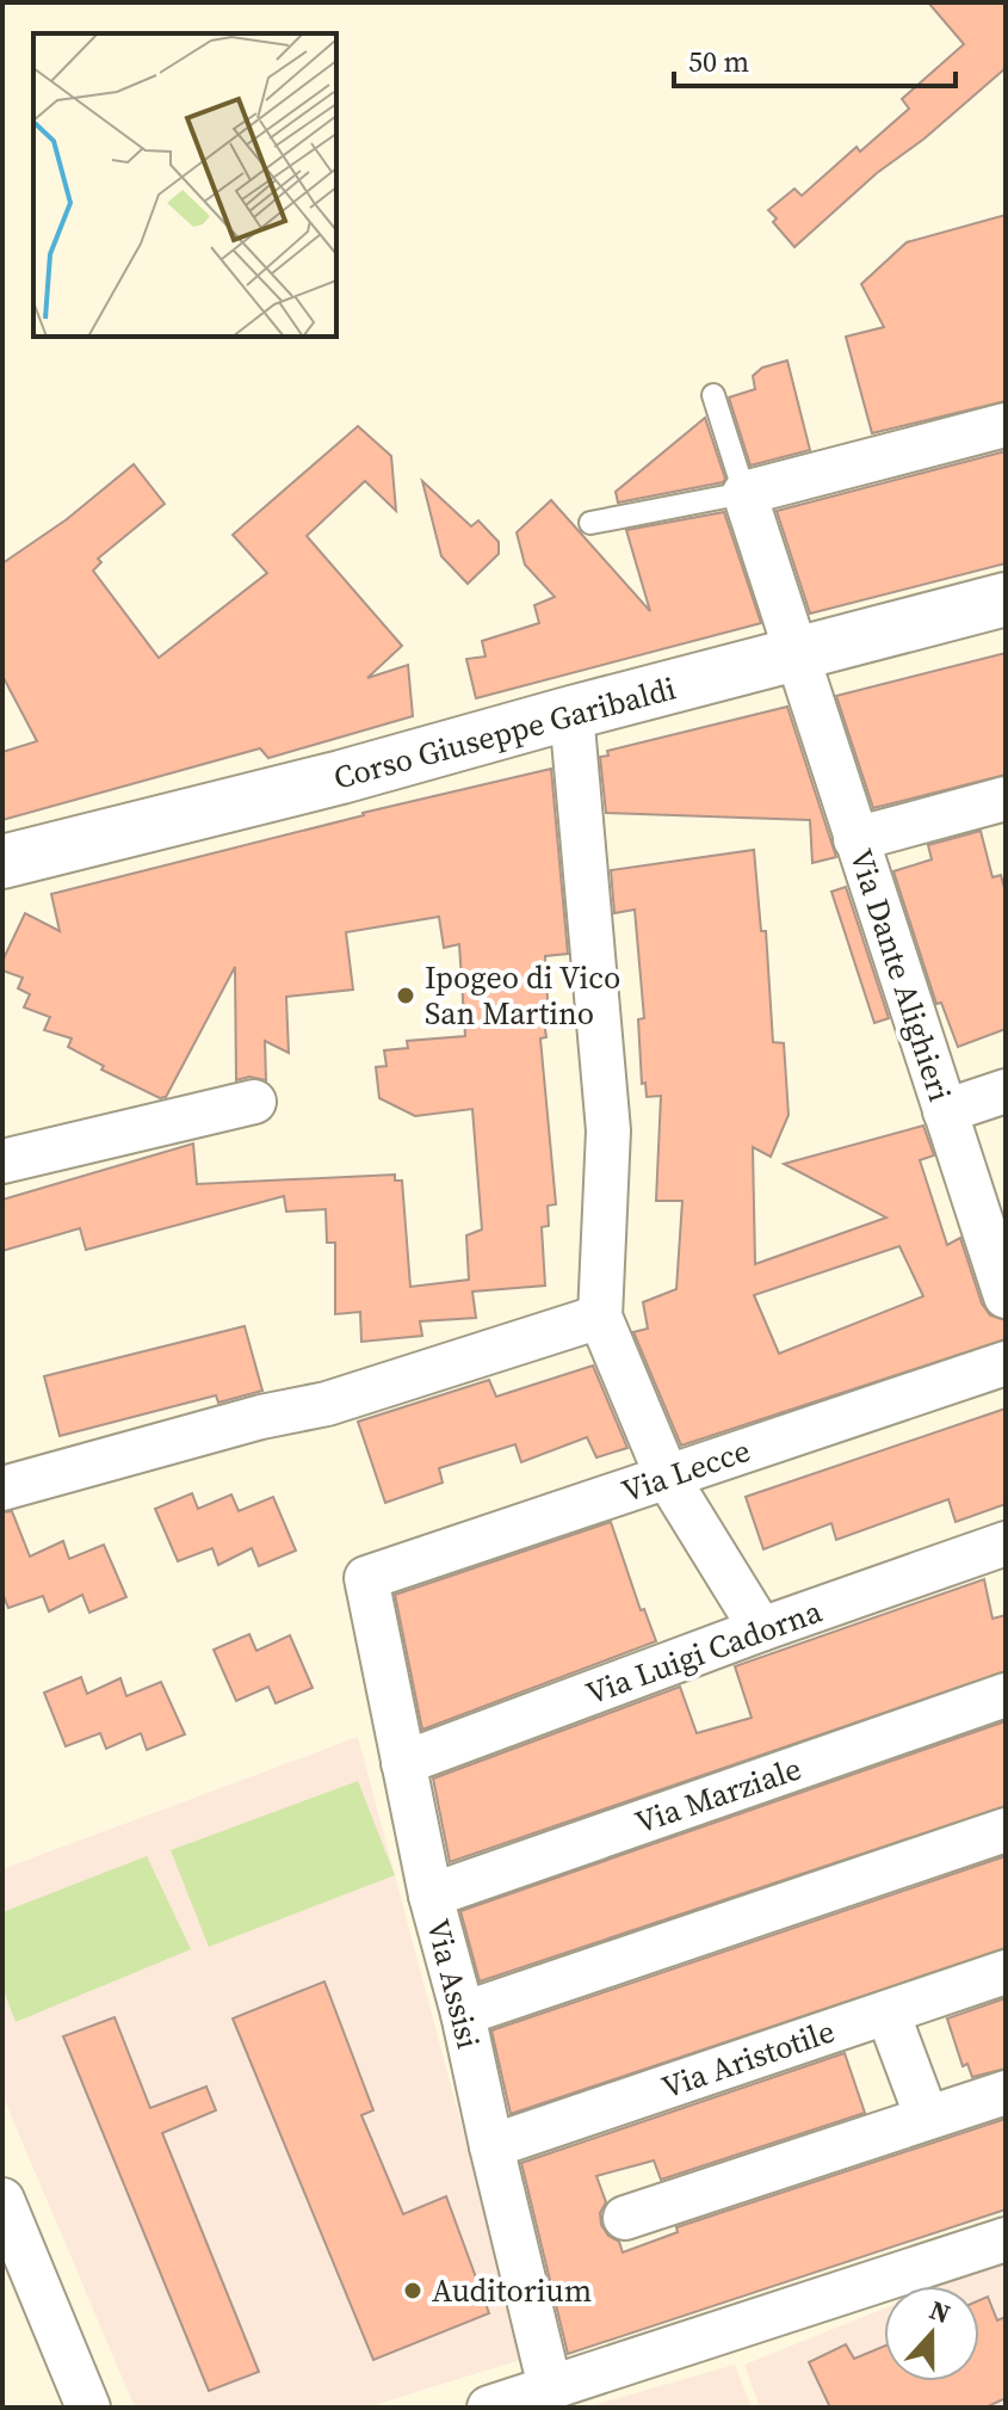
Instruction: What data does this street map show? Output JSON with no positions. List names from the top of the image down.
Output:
{
  "streets": {
    "street": [
      "Corso Giuseppe Garibaldi",
      "Via Dante Alighieri",
      "Via Lecce",
      "Via Luigi Cadorna",
      "Via Marziale",
      "Via Assisi",
      "Via Aristotile"
    ]
  },
  "crossings": [
    ["Corso Giuseppe Garibaldi", "Via Dante Alighieri"],
    ["Via Lecce", "Via Assisi"],
    ["Via Luigi Cadorna", "Via Assisi"],
    ["Via Marziale", "Via Assisi"],
    ["Via Assisi", "Via Aristotile"]
  ],
  "places": ["Ipogeo di Vico San Martino", "Auditorium"],
  "scale_bar": "50 m",
  "north": "top"
}
